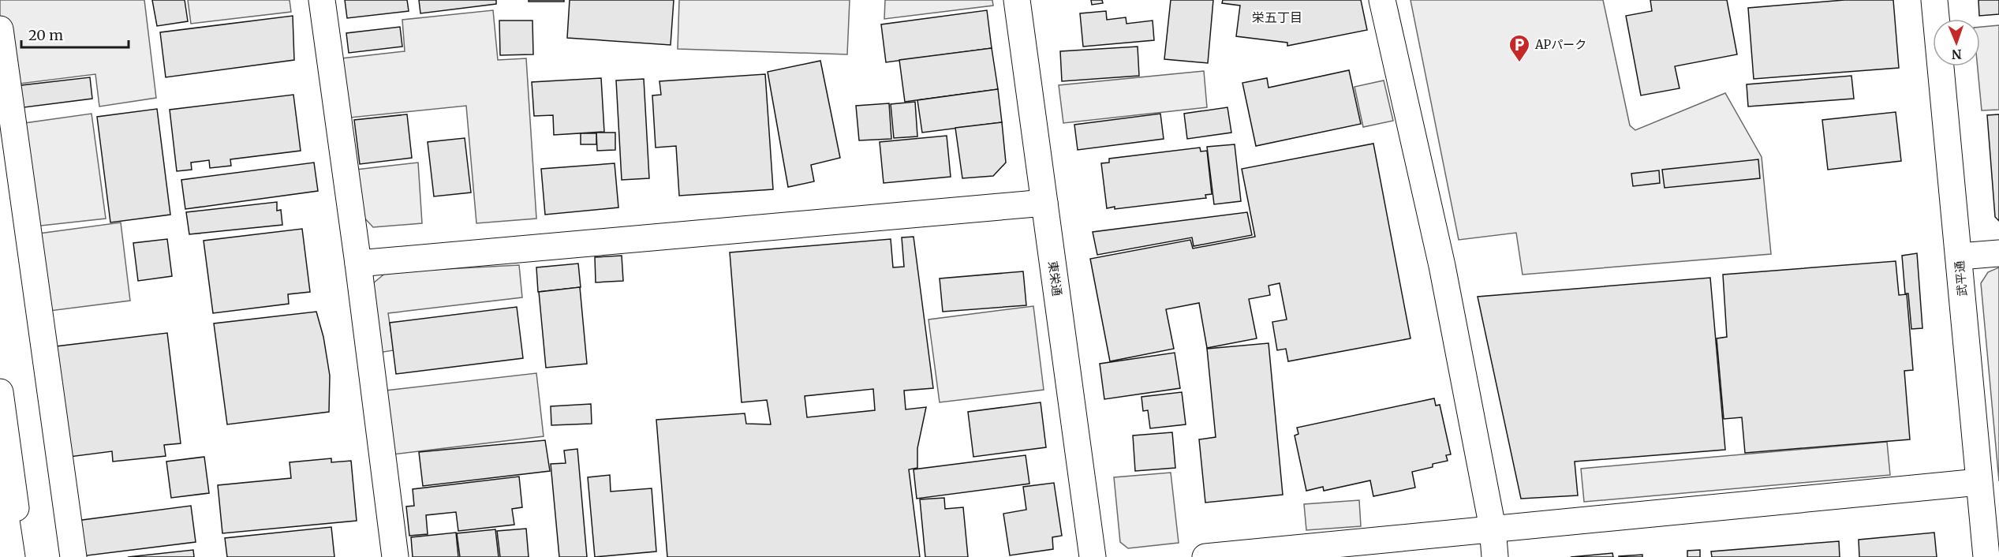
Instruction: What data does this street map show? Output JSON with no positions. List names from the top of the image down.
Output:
{
  "streets": {
    "street": ["東栄通", "武平通"]
  },
  "districts": ["栄五丁目"],
  "places": {
    "parking": ["APパーク"]
  },
  "scale_bar": "20 m",
  "north": "bottom"
}
